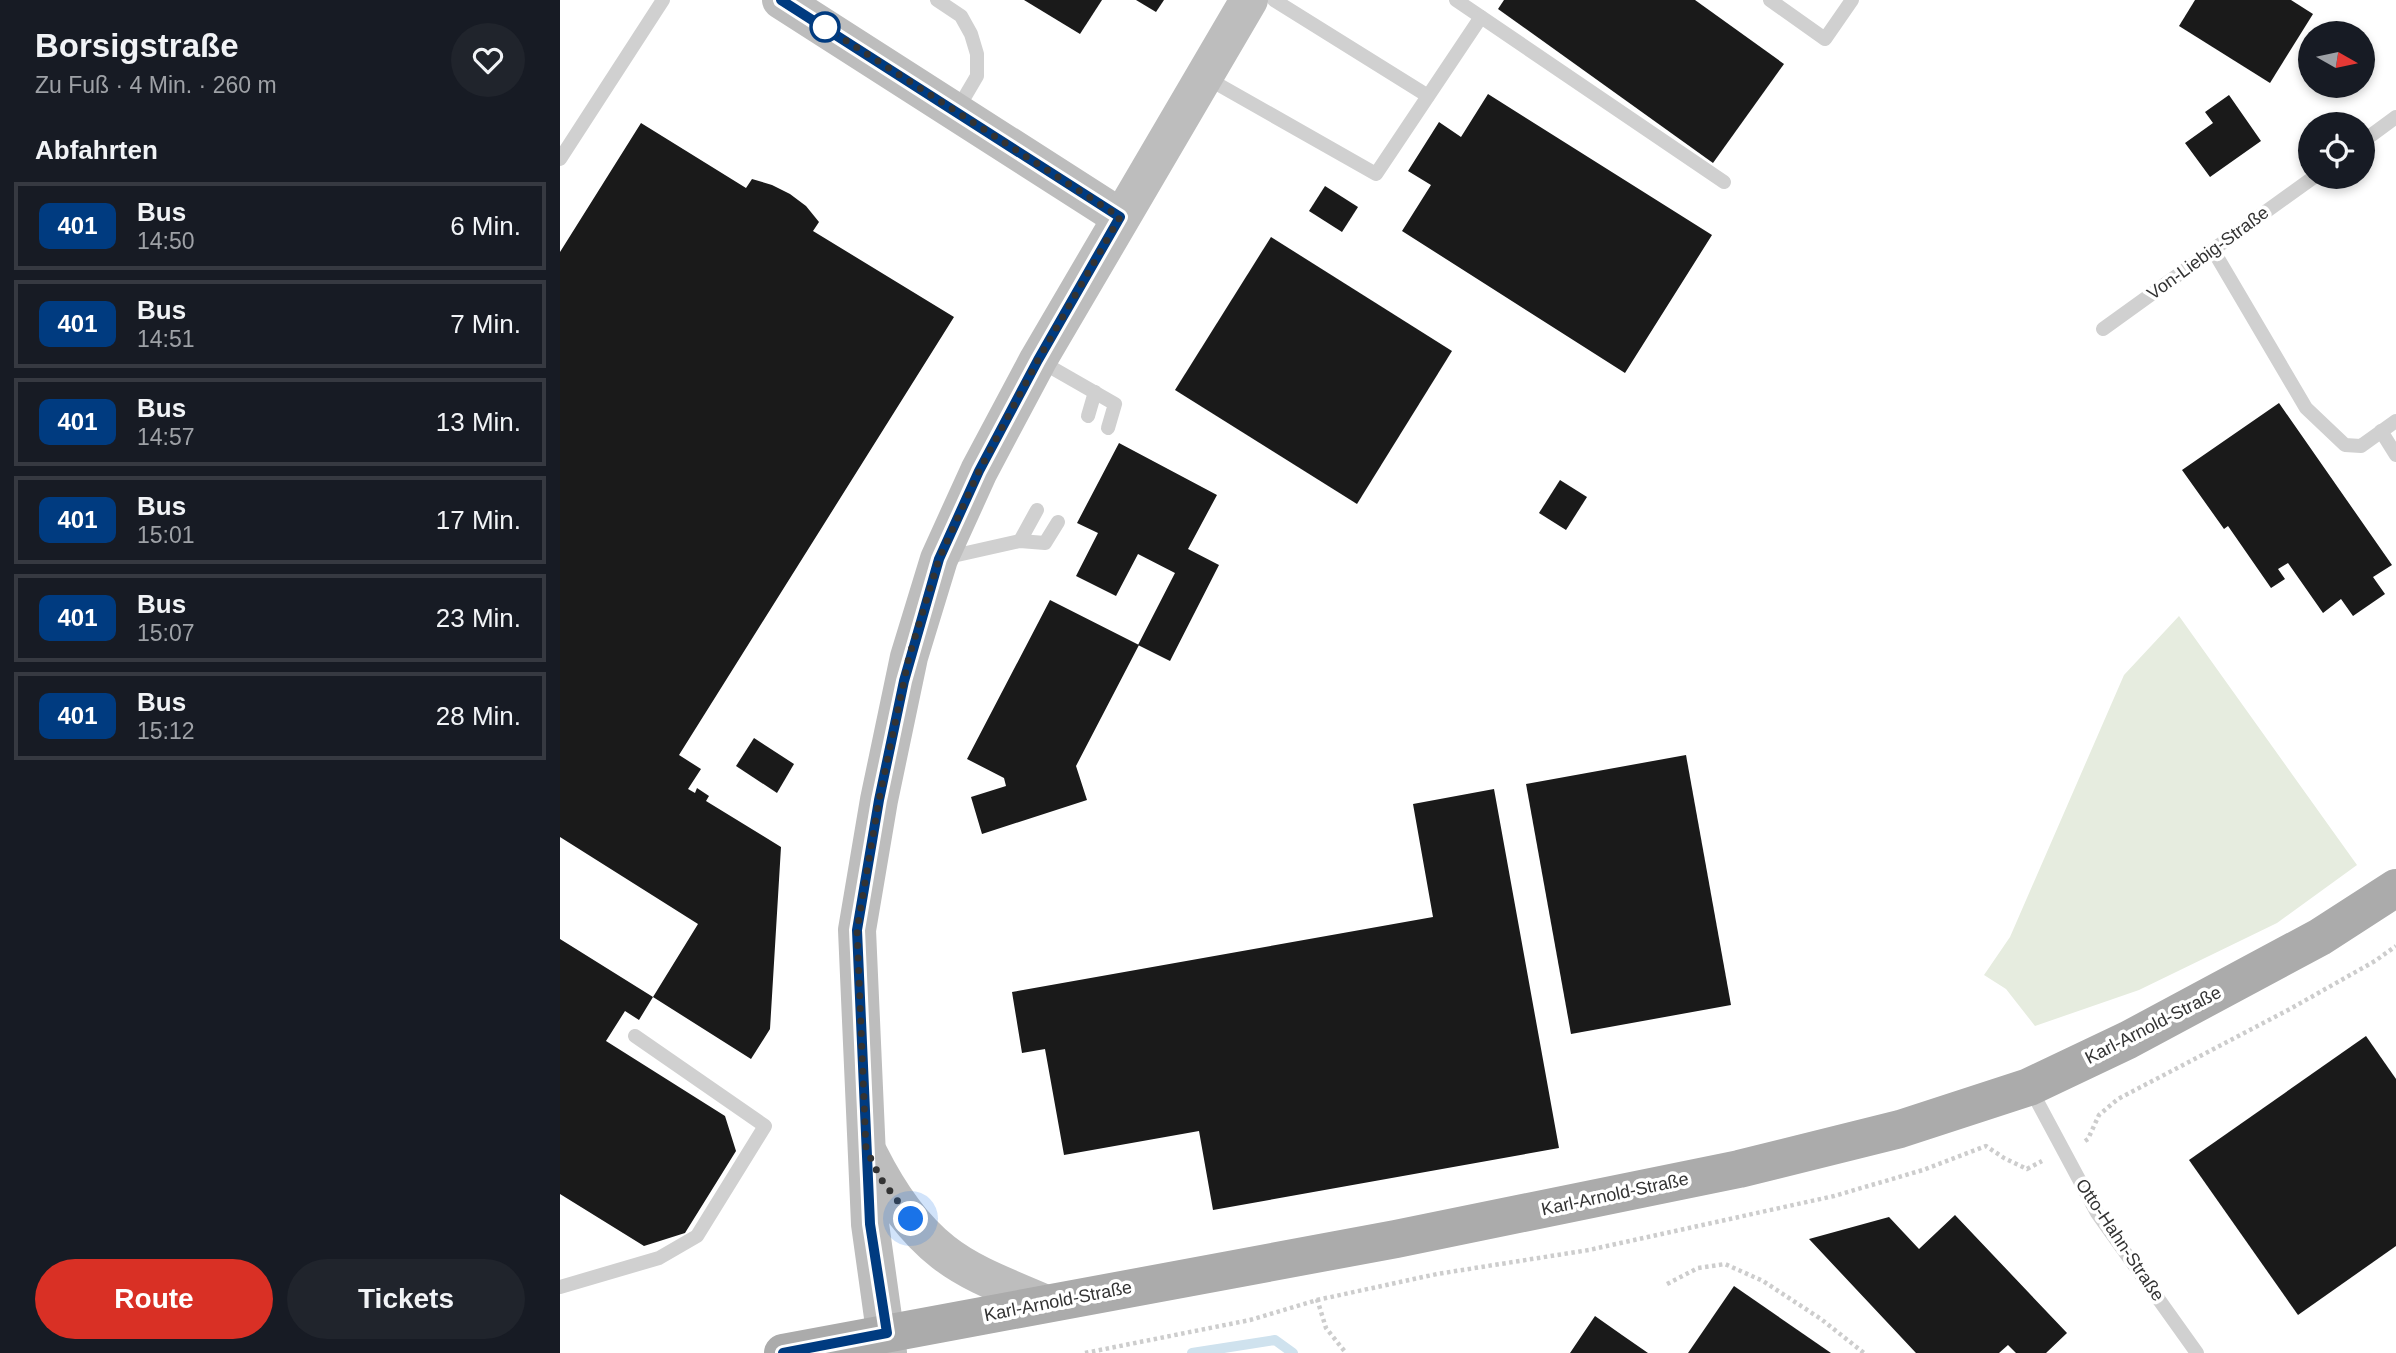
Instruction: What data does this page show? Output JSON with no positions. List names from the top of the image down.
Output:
{
  "streets": {
    "main road": ["Karl-Arnold-Straße"],
    "lane": ["Von-Liebig-Straße", "Otto-Hahn-Straße"]
  },
  "crossings": [
    ["Karl-Arnold-Straße", "Otto-Hahn-Straße"]
  ],
  "lines": ["bus line 401"],
  "north": "right",
  "page": {
    "heading": [
      ["Borsigstraße", "Zu Fuß · 4 Min. · 260 m"],
      "Abfahrten"
    ],
    "list": [
      {
        "mark": "401",
        "name": "Bus",
        "note": "14:50",
        "value": "6 Min."
      },
      {
        "mark": "401",
        "name": "Bus",
        "note": "14:51",
        "value": "7 Min."
      },
      {
        "mark": "401",
        "name": "Bus",
        "note": "14:57",
        "value": "13 Min."
      },
      {
        "mark": "401",
        "name": "Bus",
        "note": "15:01",
        "value": "17 Min."
      },
      {
        "mark": "401",
        "name": "Bus",
        "note": "15:07",
        "value": "23 Min."
      },
      {
        "mark": "401",
        "name": "Bus",
        "note": "15:12",
        "value": "28 Min."
      }
    ],
    "buttons": ["Route", "Tickets"]
  }
}
